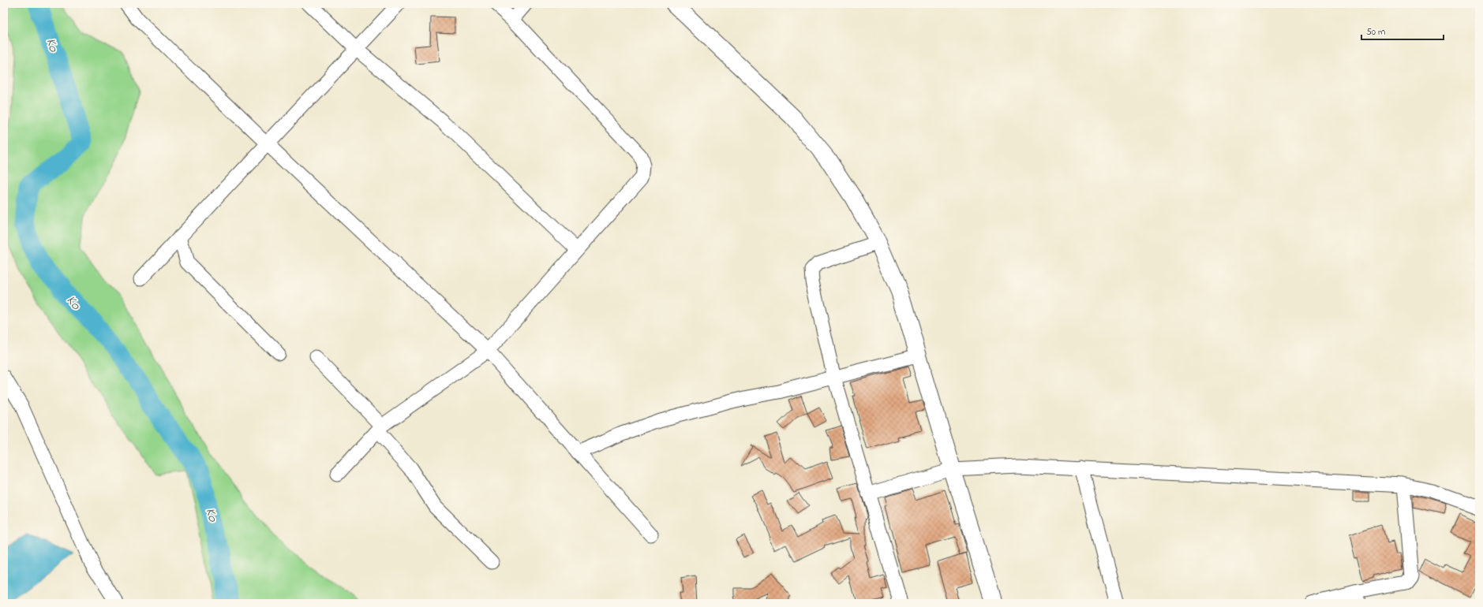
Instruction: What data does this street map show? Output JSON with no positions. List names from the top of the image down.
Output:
{
  "water": ["Ko"],
  "scale_bar": "50 m"
}
